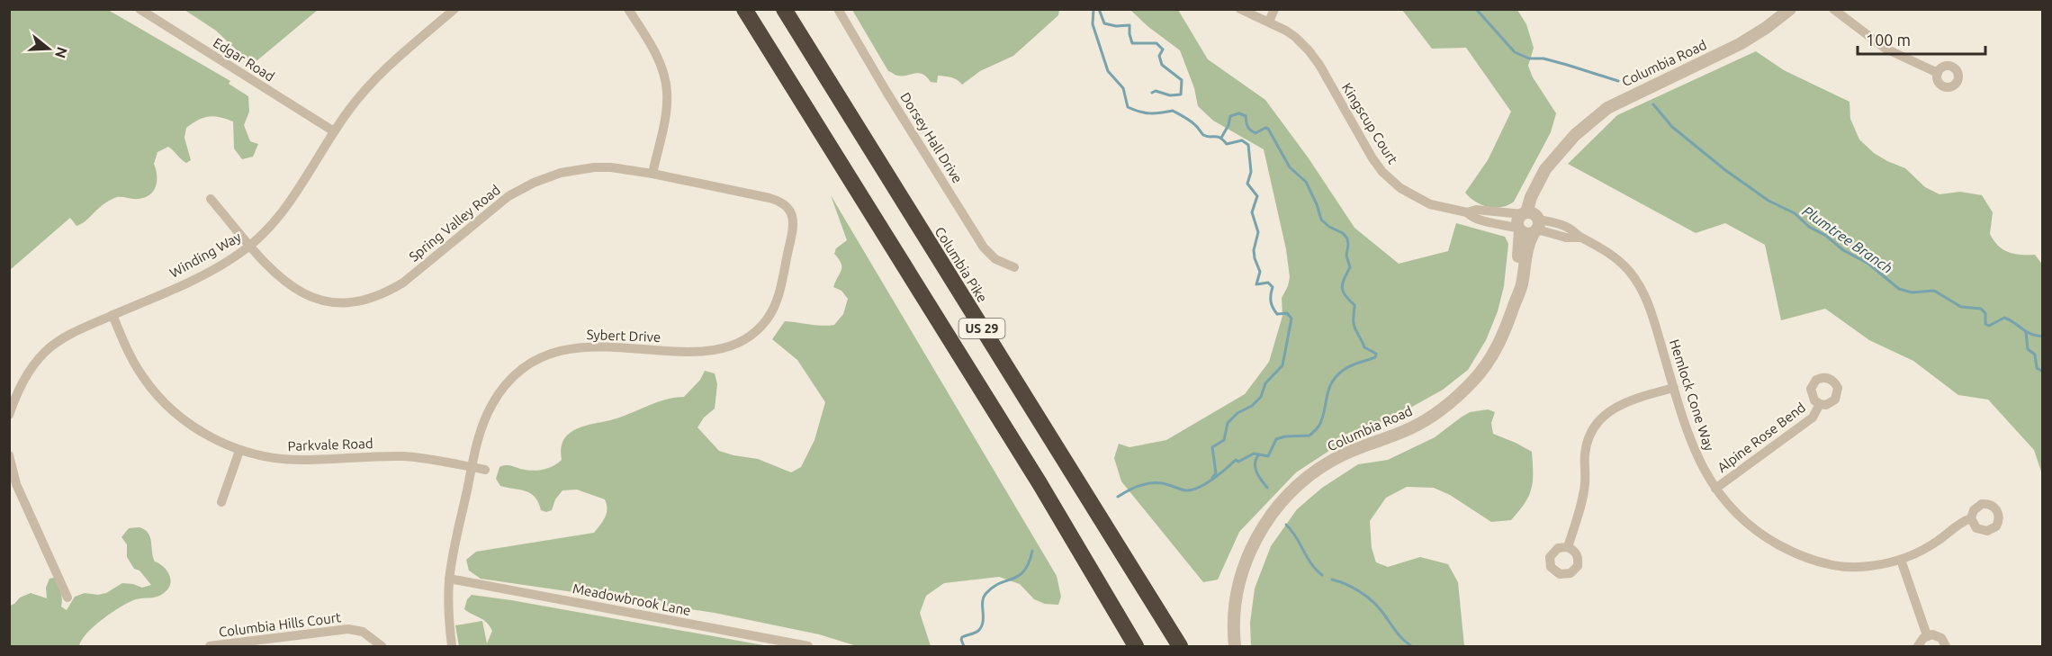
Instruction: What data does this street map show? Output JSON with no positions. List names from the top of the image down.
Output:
{
  "streets": {
    "highway": ["Columbia Pike", "US 29"],
    "street": [
      "Edgar Road",
      "Columbia Road",
      "Kingscup Court",
      "Dorsey Hall Drive",
      "Spring Valley Road",
      "Winding Way",
      "Sybert Drive",
      "Hemlock Cone Way",
      "Alpine Rose Bend",
      "Parkvale Road",
      "Meadowbrook Lane",
      "Columbia Hills Court"
    ]
  },
  "crossings": [
    ["Edgar Road", "Winding Way"],
    ["Columbia Road", "Kingscup Court"],
    ["Columbia Road", "Hemlock Cone Way"],
    ["Kingscup Court", "Hemlock Cone Way"],
    ["Spring Valley Road", "Winding Way"],
    ["Spring Valley Road", "Sybert Drive"],
    ["Winding Way", "Parkvale Road"],
    ["Sybert Drive", "Parkvale Road"],
    ["Sybert Drive", "Meadowbrook Lane"],
    ["Hemlock Cone Way", "Alpine Rose Bend"]
  ],
  "water": ["Plumtree Branch"],
  "scale_bar": "100 m",
  "north": "right"
}
